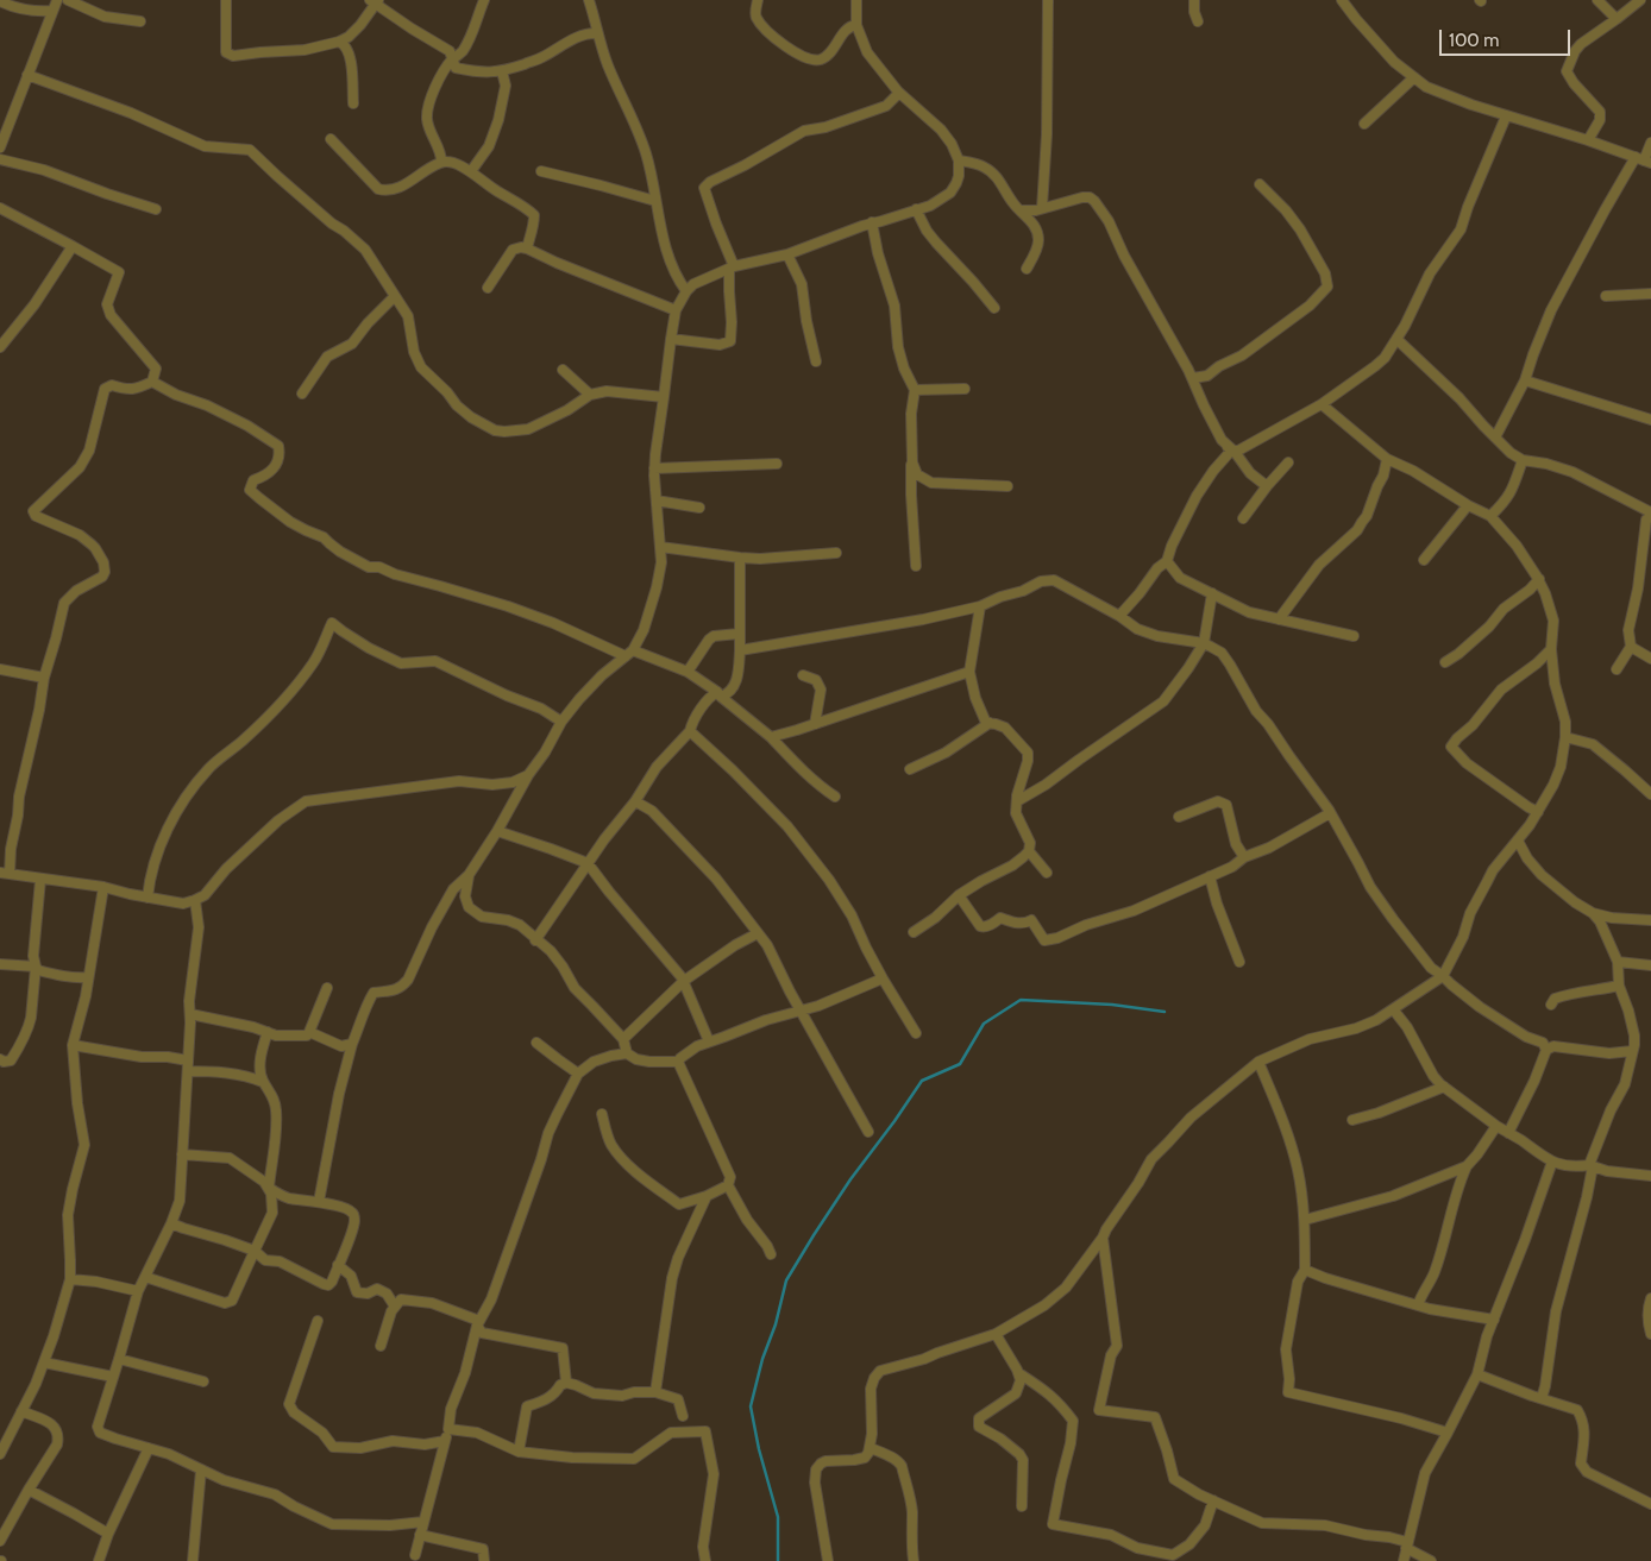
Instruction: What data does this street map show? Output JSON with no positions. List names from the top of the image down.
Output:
{
  "scale_bar": "100 m"
}
